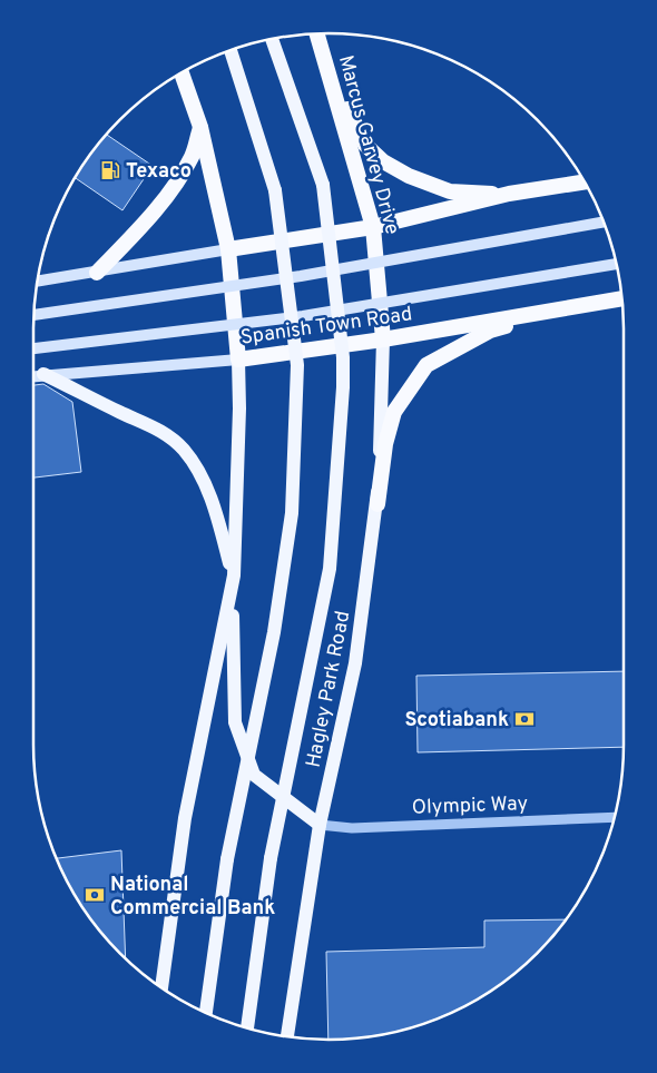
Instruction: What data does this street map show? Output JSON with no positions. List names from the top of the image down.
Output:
{
  "streets": {
    "highway": ["Marcus Garvey Drive", "Spanish Town Road"],
    "main road": ["Hagley Park Road"],
    "street": ["Olympic Way"]
  },
  "crossings": [
    ["Marcus Garvey Drive", "Spanish Town Road"],
    ["Marcus Garvey Drive", "Hagley Park Road"],
    ["Spanish Town Road", "Hagley Park Road"],
    ["Hagley Park Road", "Olympic Way"]
  ],
  "places": {
    "fuel station": ["Texaco"],
    "bank": ["Scotiabank", "National Commercial Bank"]
  }
}
